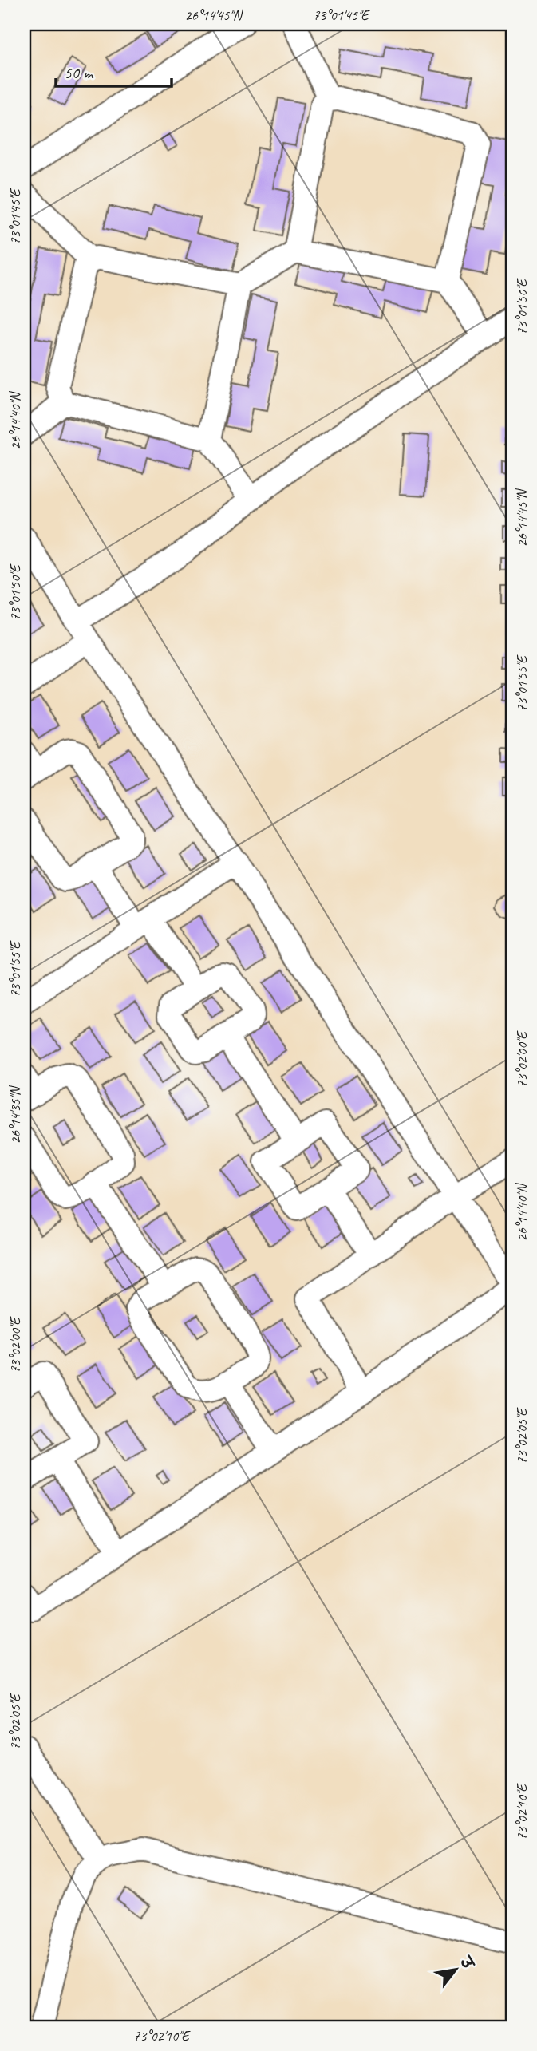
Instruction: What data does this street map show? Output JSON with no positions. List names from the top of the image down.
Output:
{
  "scale_bar": "50 m",
  "north": "top right",
  "coordinates": [
    "26°14'45\"N",
    "73°01'45\"E",
    "73°01'50\"E",
    "26°14'40\"N",
    "73°01'55\"E",
    "73°02'00\"E",
    "26°14'35\"N",
    "73°02'05\"E",
    "73°02'10\"E"
  ]
}
